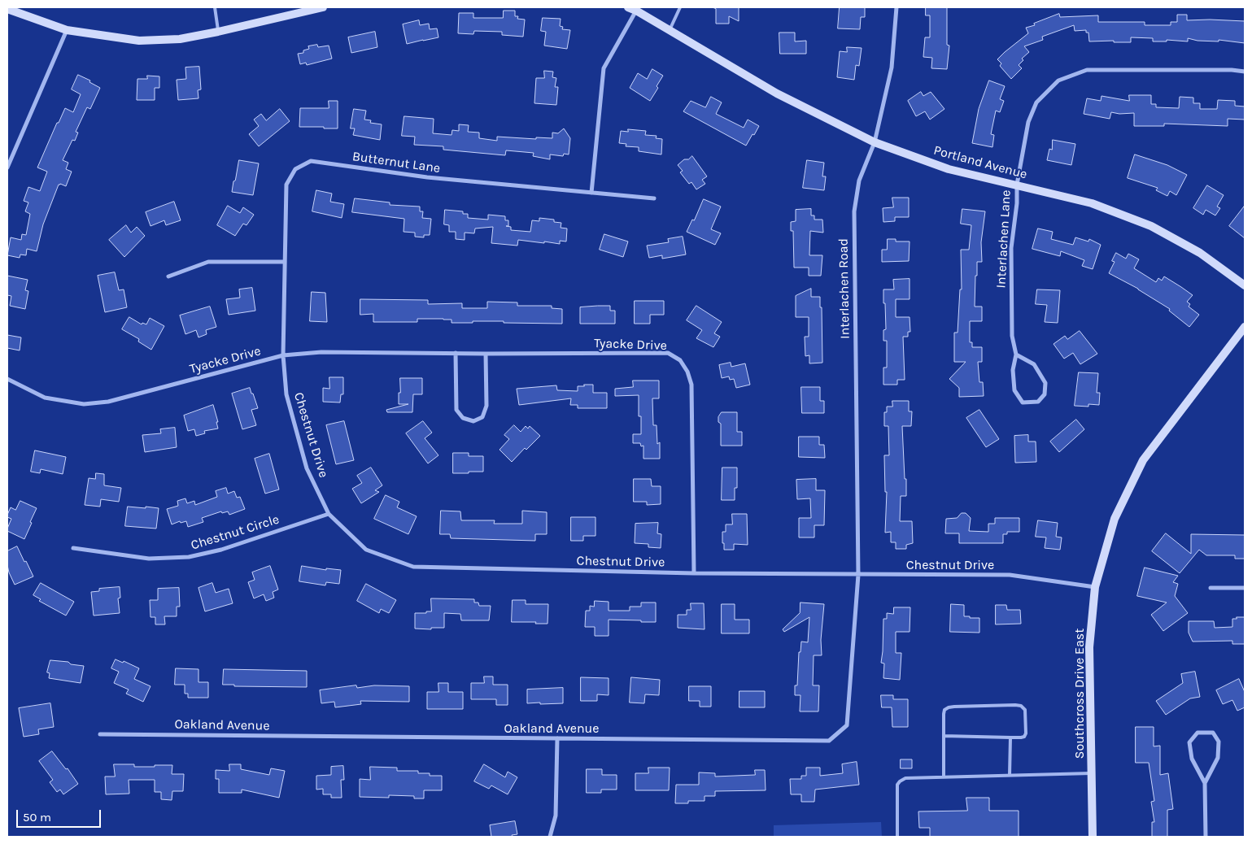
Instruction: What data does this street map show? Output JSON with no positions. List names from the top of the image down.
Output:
{
  "streets": {
    "street": [
      "Butternut Lane",
      "Portland Avenue",
      "Interlachen Lane",
      "Interlachen Road",
      "Tyacke Drive",
      "Chestnut Drive",
      "Chestnut Circle",
      "Southcross Drive East",
      "Oakland Avenue"
    ]
  },
  "crossings": [
    ["Butternut Lane", "Tyacke Drive"],
    ["Butternut Lane", "Chestnut Drive"],
    ["Portland Avenue", "Interlachen Lane"],
    ["Portland Avenue", "Interlachen Road"],
    ["Interlachen Road", "Chestnut Drive"],
    ["Interlachen Road", "Oakland Avenue"],
    ["Tyacke Drive", "Chestnut Drive"],
    ["Chestnut Drive", "Chestnut Circle"],
    ["Chestnut Drive", "Southcross Drive East"],
    ["Chestnut Drive", "Oakland Avenue"]
  ],
  "scale_bar": "50 m"
}
